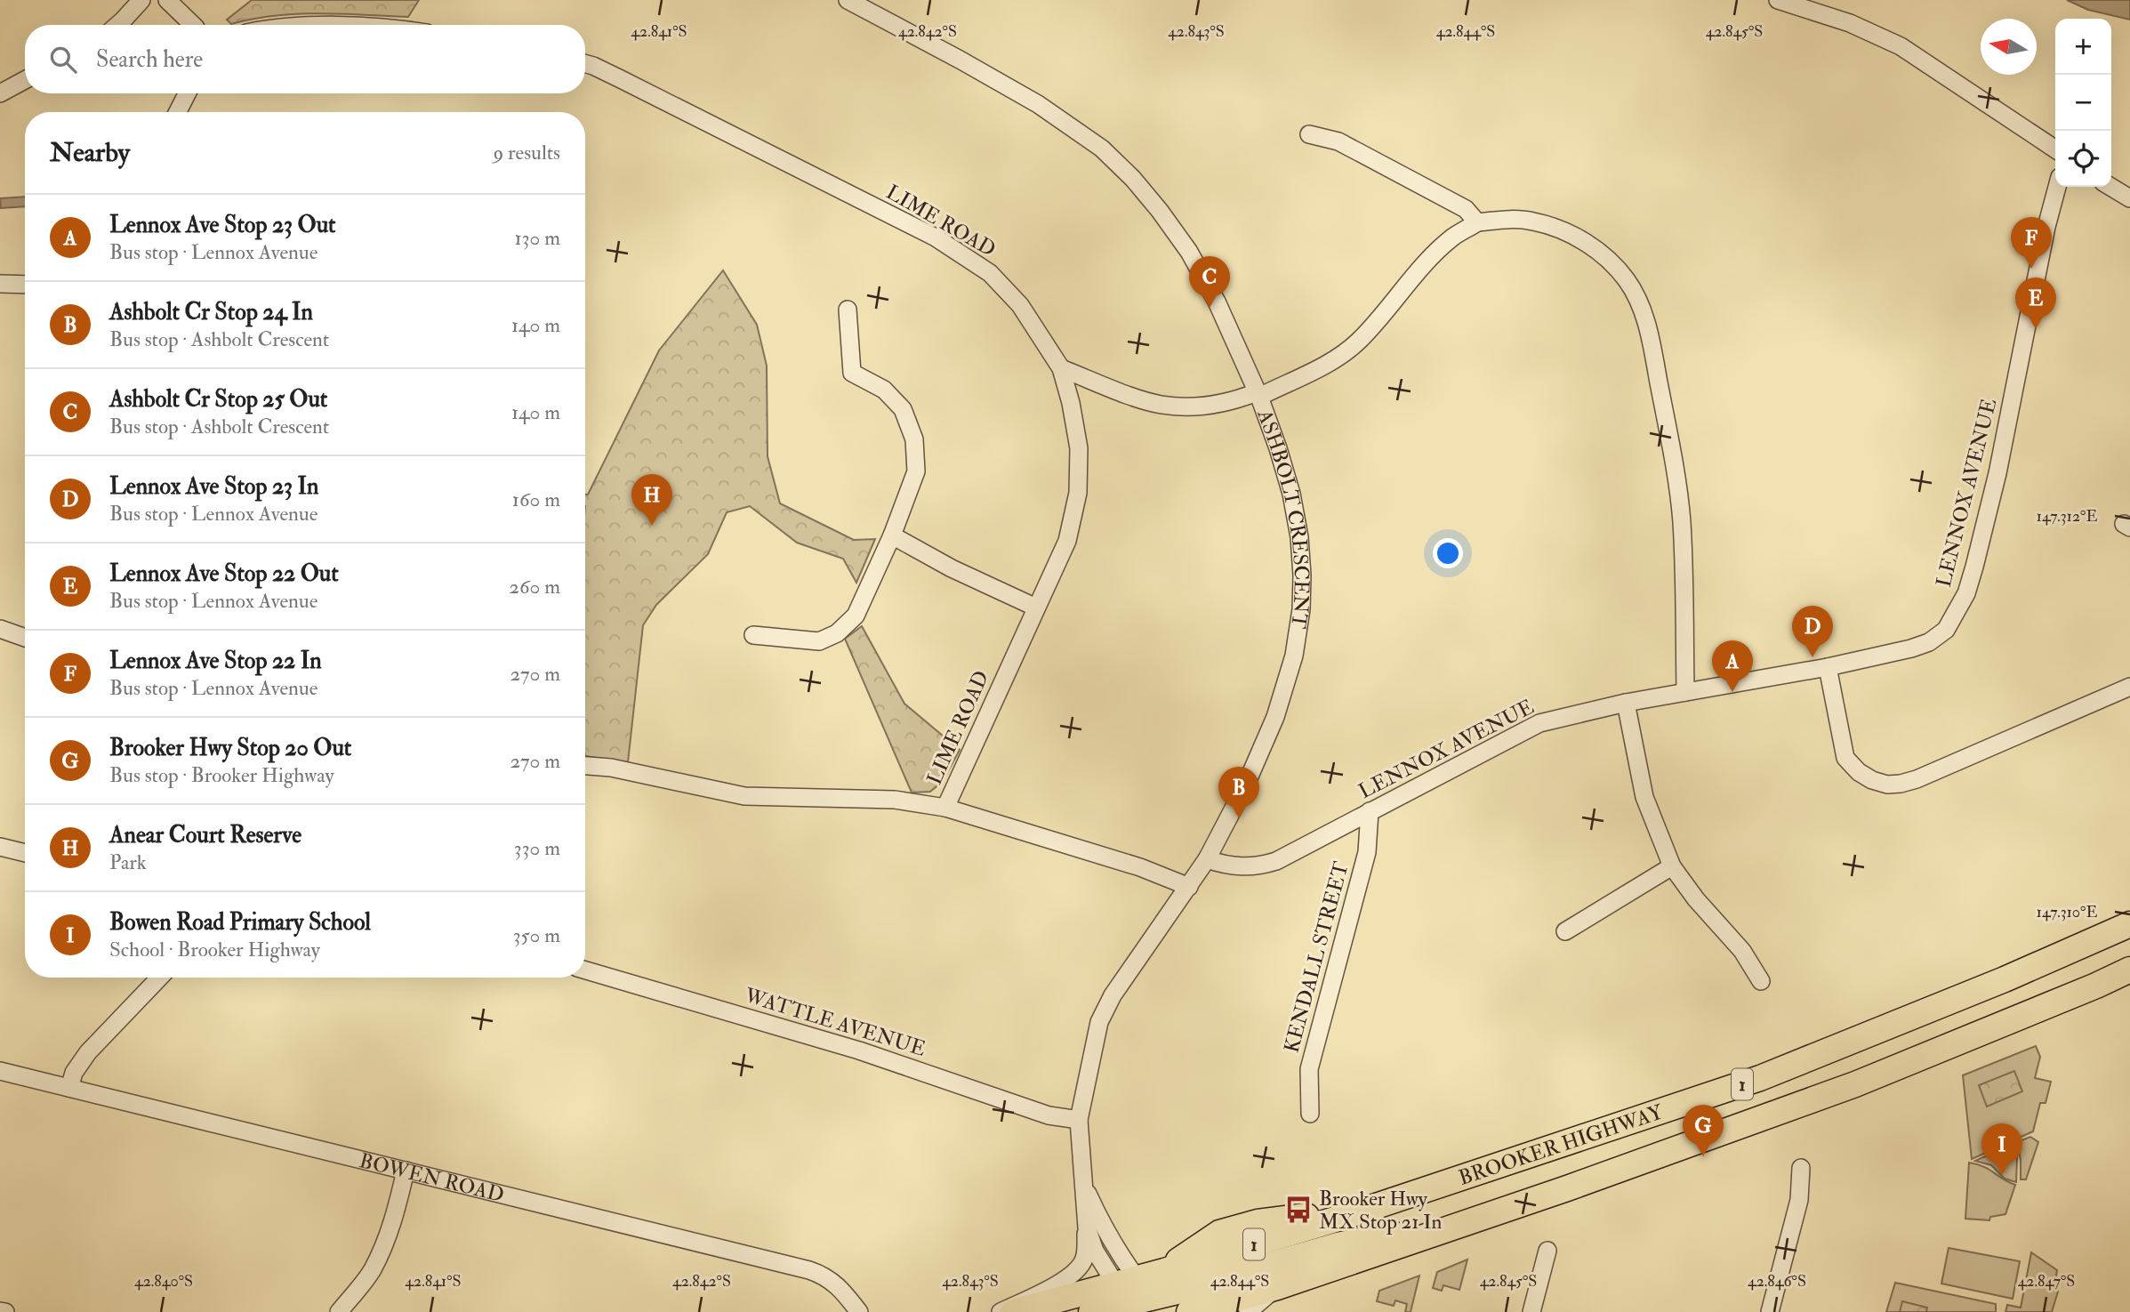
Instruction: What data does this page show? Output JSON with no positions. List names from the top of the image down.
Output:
{
  "streets": {
    "highway": ["1", "BROOKER HIGHWAY"],
    "street": [
      "LIME ROAD",
      "LENNOX AVENUE",
      "ASHBOLT CRESCENT",
      "KENDALL STREET",
      "WATTLE AVENUE",
      "BOWEN ROAD"
    ]
  },
  "crossings": [
    ["LENNOX AVENUE", "ASHBOLT CRESCENT"],
    ["LENNOX AVENUE", "KENDALL STREET"],
    ["ASHBOLT CRESCENT", "WATTLE AVENUE"],
    ["ASHBOLT CRESCENT", "BROOKER HIGHWAY"]
  ],
  "places": {
    "bus stop": ["Brooker Hwy MX Stop 21 In"]
  },
  "north": "left",
  "page": {
    "map_buttons": ["+", "−"],
    "search": "Search here",
    "heading": ["Nearby", "9 results"],
    "list": [
      {
        "mark": "A",
        "name": "Lennox Ave Stop 23 Out",
        "note": "Bus stop · Lennox Avenue",
        "value": "130 m"
      },
      {
        "mark": "B",
        "name": "Ashbolt Cr Stop 24 In",
        "note": "Bus stop · Ashbolt Crescent",
        "value": "140 m"
      },
      {
        "mark": "C",
        "name": "Ashbolt Cr Stop 25 Out",
        "note": "Bus stop · Ashbolt Crescent",
        "value": "140 m"
      },
      {
        "mark": "D",
        "name": "Lennox Ave Stop 23 In",
        "note": "Bus stop · Lennox Avenue",
        "value": "160 m"
      },
      {
        "mark": "E",
        "name": "Lennox Ave Stop 22 Out",
        "note": "Bus stop · Lennox Avenue",
        "value": "260 m"
      },
      {
        "mark": "F",
        "name": "Lennox Ave Stop 22 In",
        "note": "Bus stop · Lennox Avenue",
        "value": "270 m"
      },
      {
        "mark": "G",
        "name": "Brooker Hwy Stop 20 Out",
        "note": "Bus stop · Brooker Highway",
        "value": "270 m"
      },
      {
        "mark": "H",
        "name": "Anear Court Reserve",
        "note": "Park",
        "value": "330 m"
      },
      {
        "mark": "I",
        "name": "Bowen Road Primary School",
        "note": "School · Brooker Highway",
        "value": "350 m"
      }
    ],
    "pins": [
      "F",
      "C",
      "E",
      "H",
      "D",
      "A",
      "B",
      "G",
      "I"
    ]
  },
  "coordinates": [
    "42.841°S",
    "42.842°S",
    "42.843°S",
    "42.844°S",
    "42.845°S",
    "147.312°E",
    "147.310°E",
    "42.840°S",
    "42.846°S",
    "42.847°S"
  ]
}
